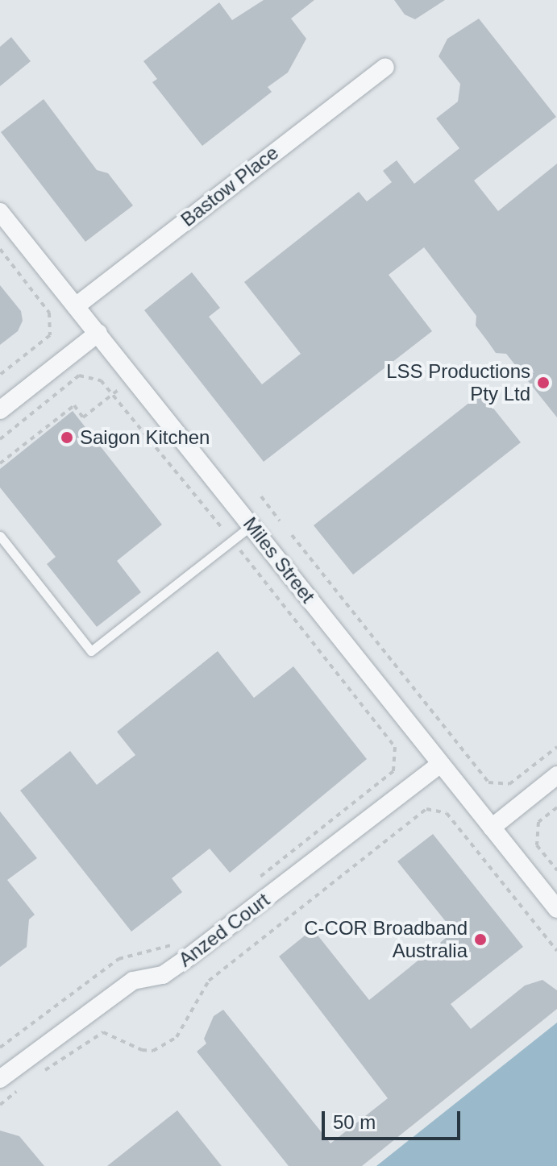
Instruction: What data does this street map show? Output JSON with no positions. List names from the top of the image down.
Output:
{
  "streets": {
    "street": ["Bastow Place", "Miles Street", "Anzed Court"]
  },
  "crossings": [
    ["Bastow Place", "Miles Street"],
    ["Miles Street", "Anzed Court"]
  ],
  "places": ["LSS Productions Pty Ltd", "Saigon Kitchen", "C-COR Broadband Australia"],
  "scale_bar": "50 m"
}
